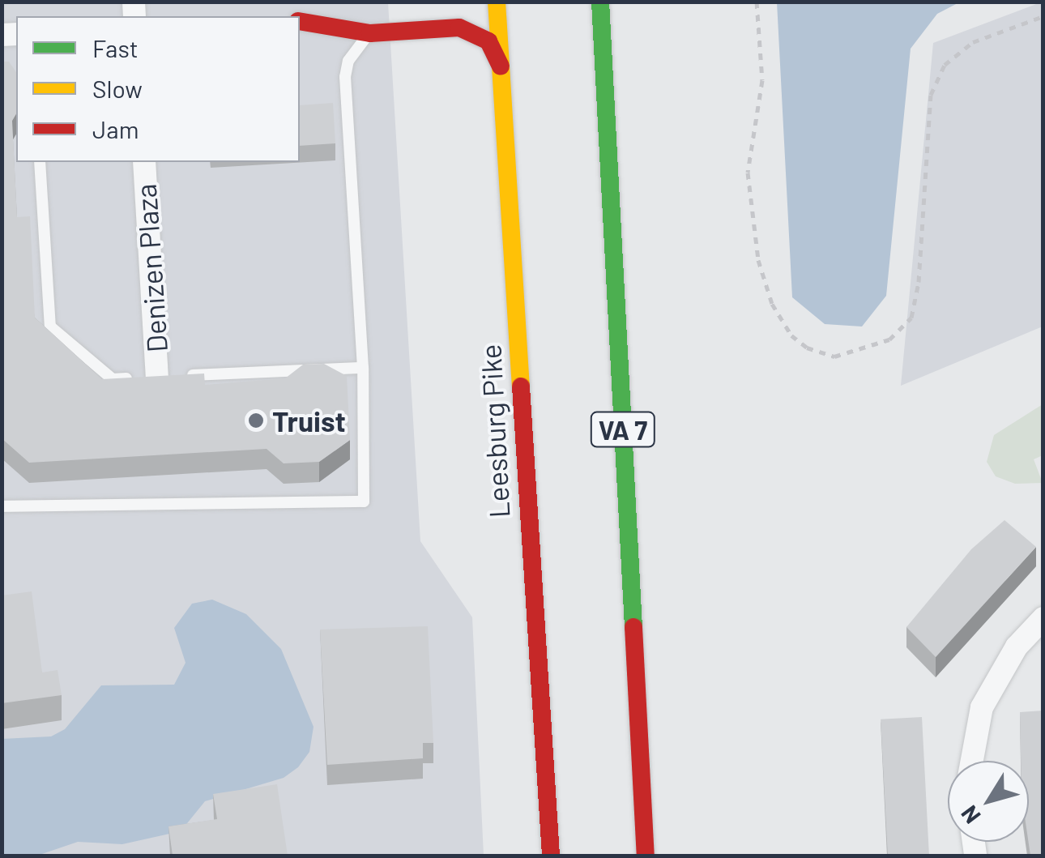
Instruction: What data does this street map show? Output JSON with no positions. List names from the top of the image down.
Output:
{
  "streets": {
    "main road": ["VA 7", "Leesburg Pike"],
    "street": ["Denizen Plaza"]
  },
  "places": ["Truist"],
  "legend": ["Fast", "Slow", "Jam"],
  "north": "bottom left"
}
